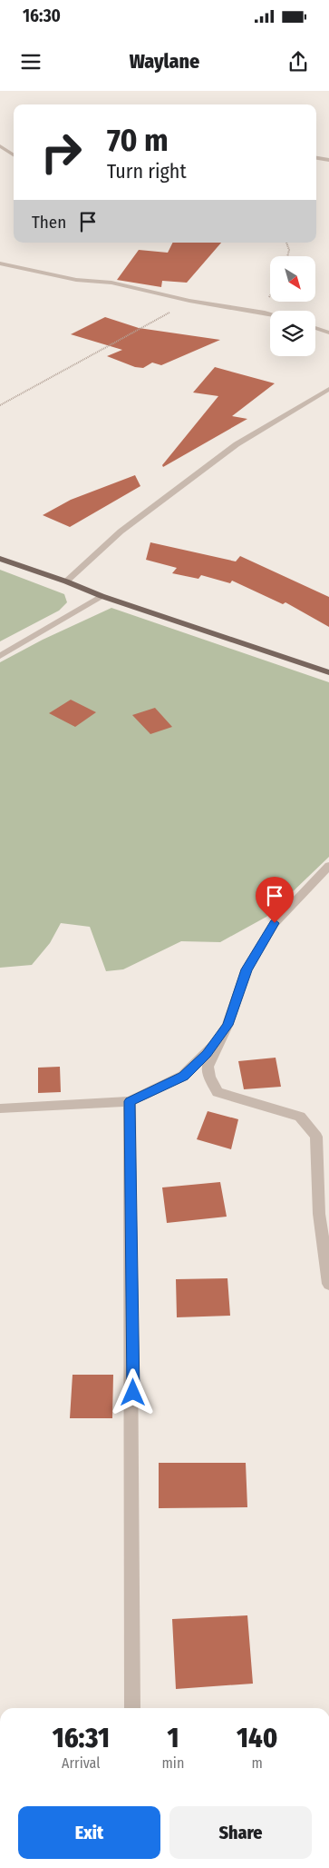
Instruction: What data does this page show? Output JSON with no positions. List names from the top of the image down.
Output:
{
  "north": "bottom right",
  "page": {
    "status": "16:30",
    "header": "Waylane",
    "turn": ["70 m", "Turn right"],
    "then": "Then",
    "eta": [
      "16:31",
      "Arrival",
      "1",
      "min",
      "140",
      "m"
    ],
    "buttons": ["Exit", "Share"]
  }
}
